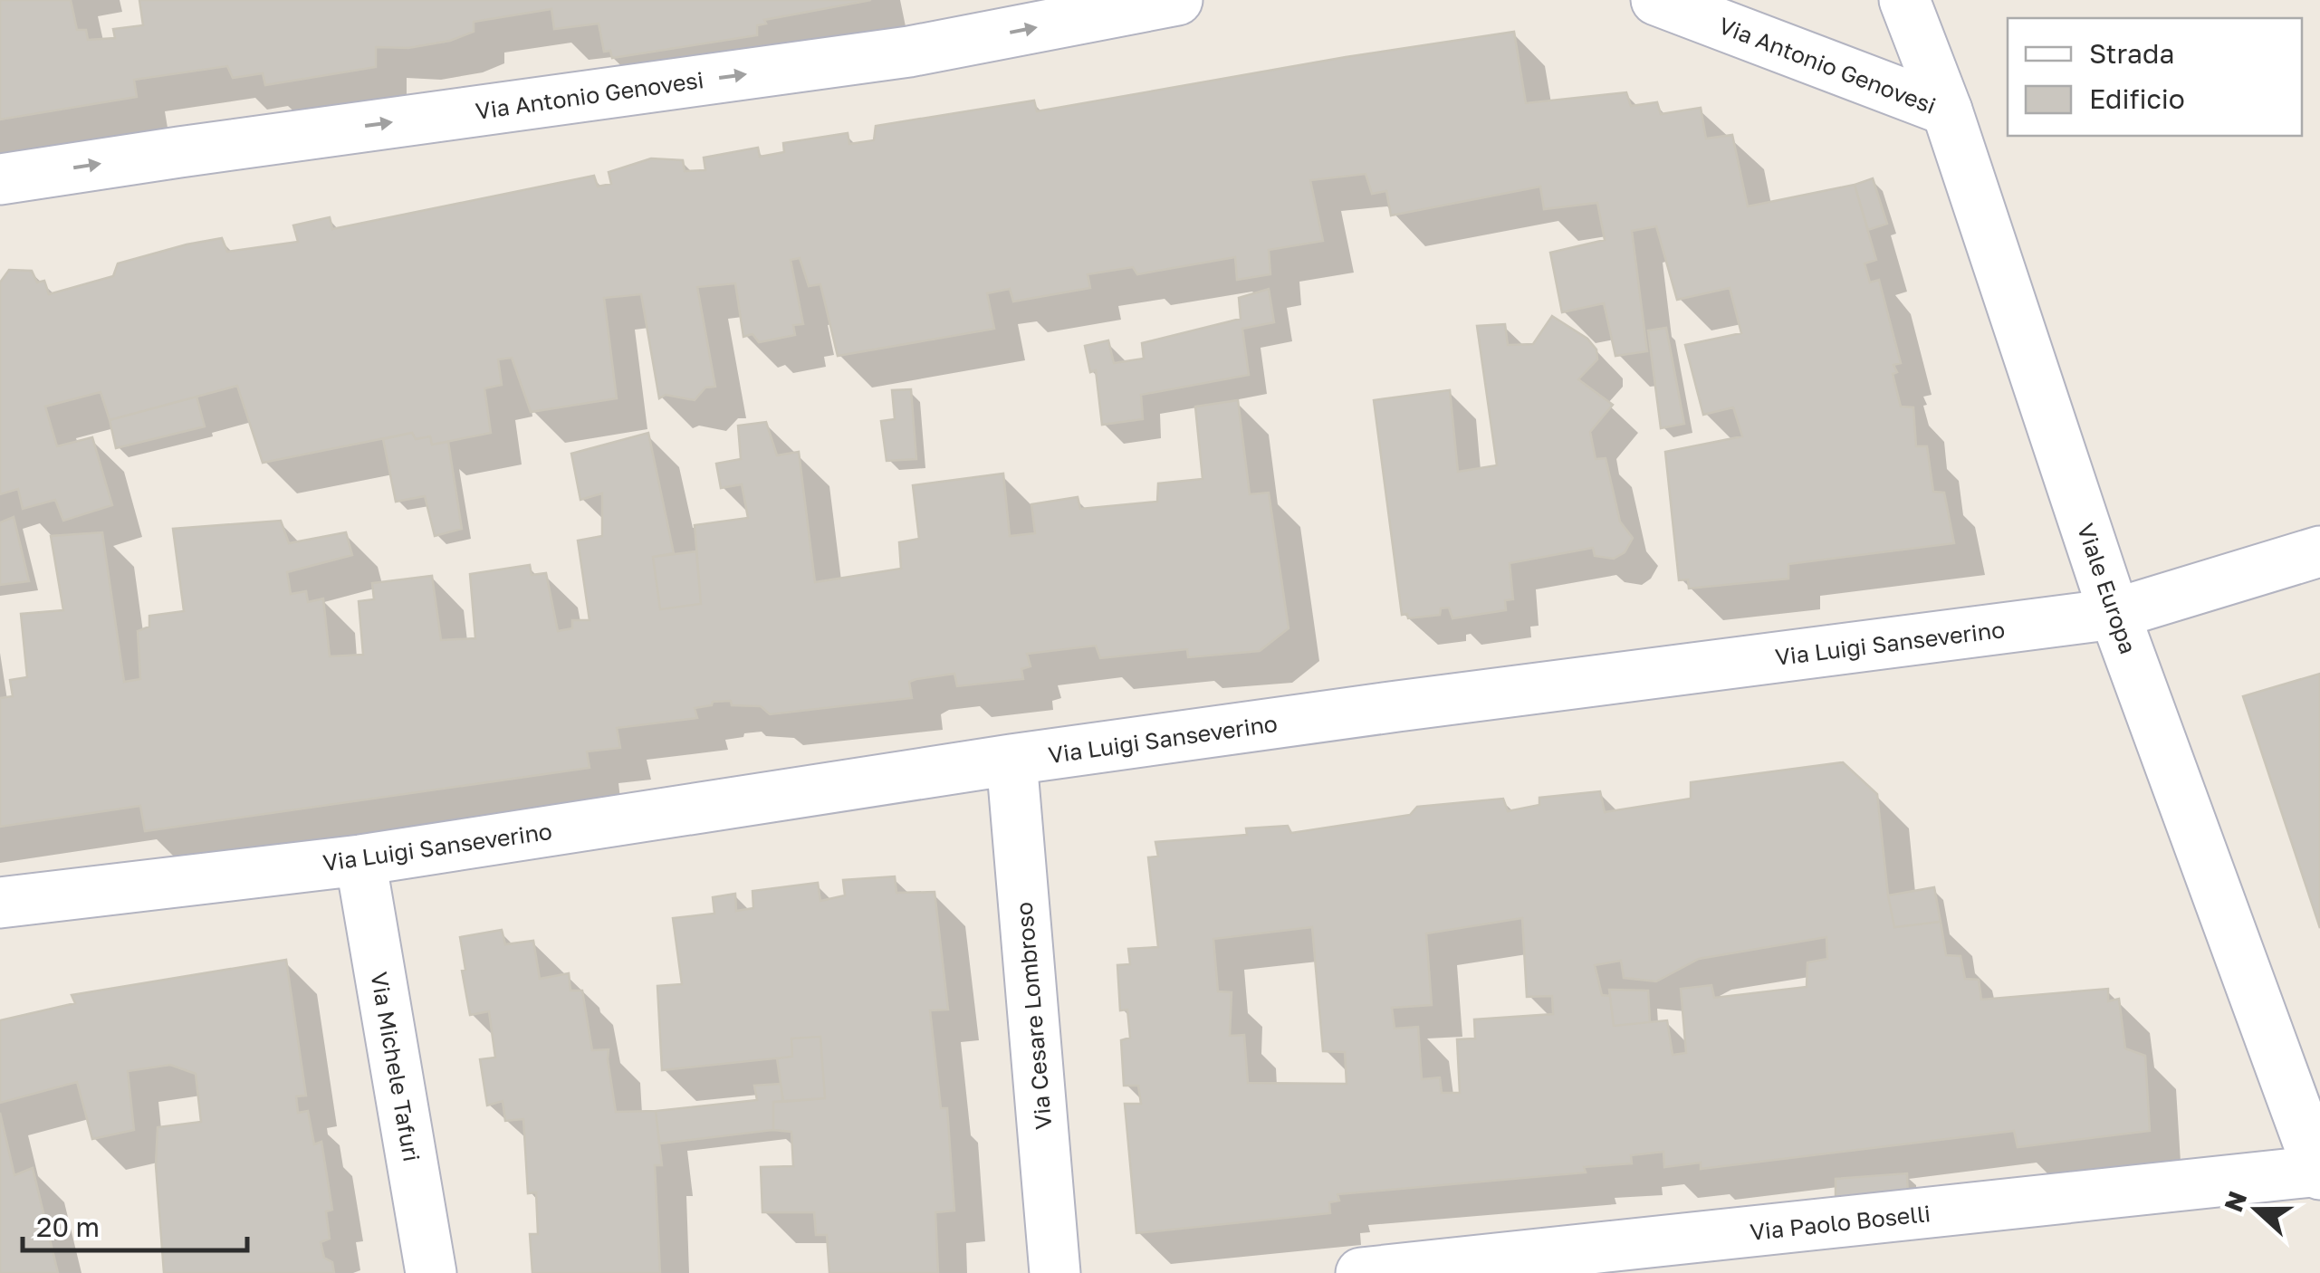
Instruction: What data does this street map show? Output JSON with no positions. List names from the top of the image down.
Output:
{
  "streets": {
    "street": [
      "Via Antonio Genovesi",
      "Viale Europa",
      "Via Luigi Sanseverino",
      "Via Cesare Lombroso",
      "Via Michele Tafuri",
      "Via Paolo Boselli"
    ]
  },
  "crossings": [
    ["Via Antonio Genovesi", "Viale Europa"],
    ["Viale Europa", "Via Luigi Sanseverino"],
    ["Viale Europa", "Via Paolo Boselli"],
    ["Via Luigi Sanseverino", "Via Cesare Lombroso"],
    ["Via Luigi Sanseverino", "Via Michele Tafuri"]
  ],
  "one_way": ["Via Antonio Genovesi"],
  "legend": ["Strada", "Edificio"],
  "scale_bar": "20 m",
  "north": "left"
}
